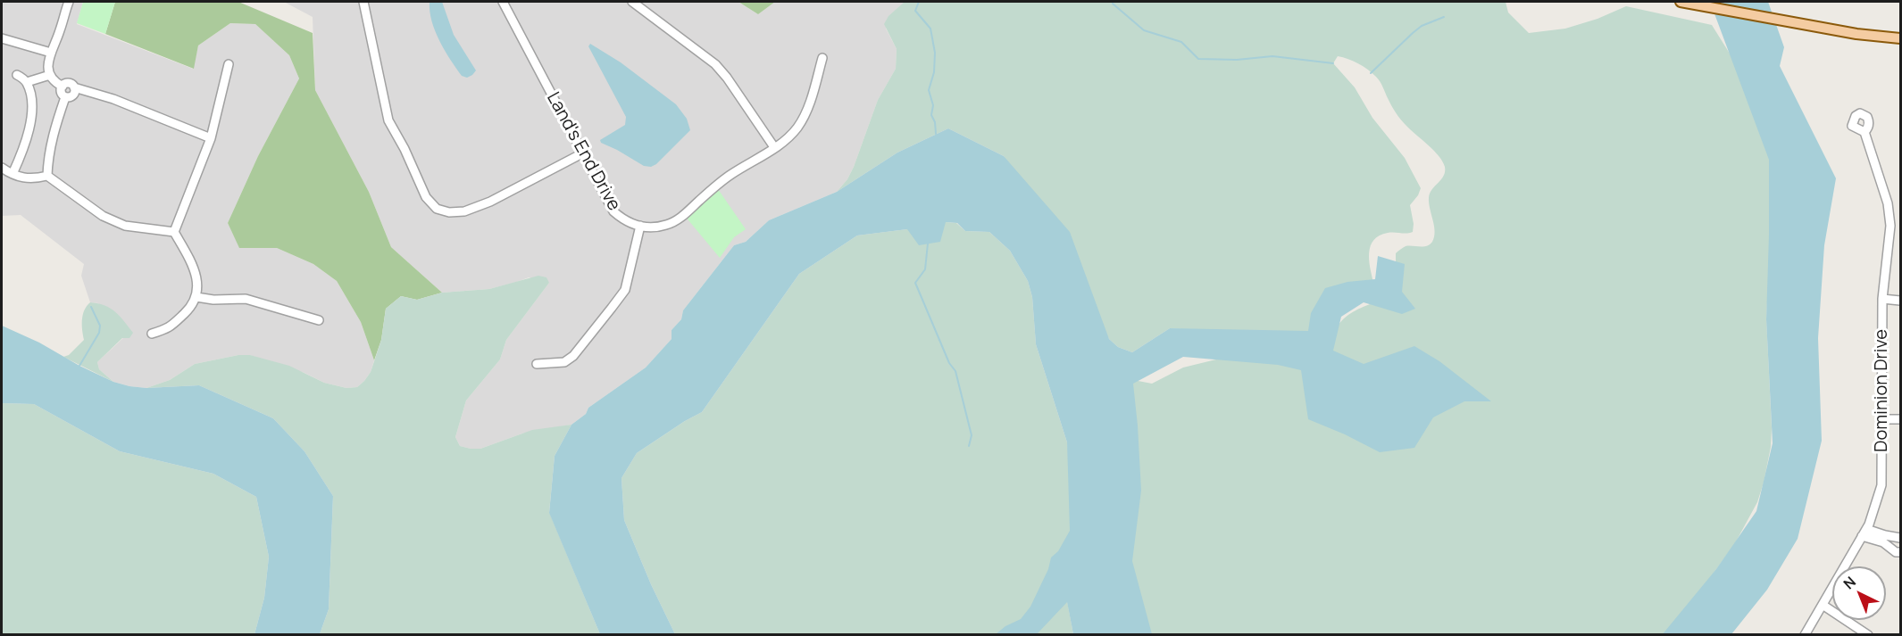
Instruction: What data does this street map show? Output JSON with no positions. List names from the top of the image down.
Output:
{
  "streets": {
    "street": ["Land's End Drive", "Dominion Drive"]
  },
  "north": "top left"
}
